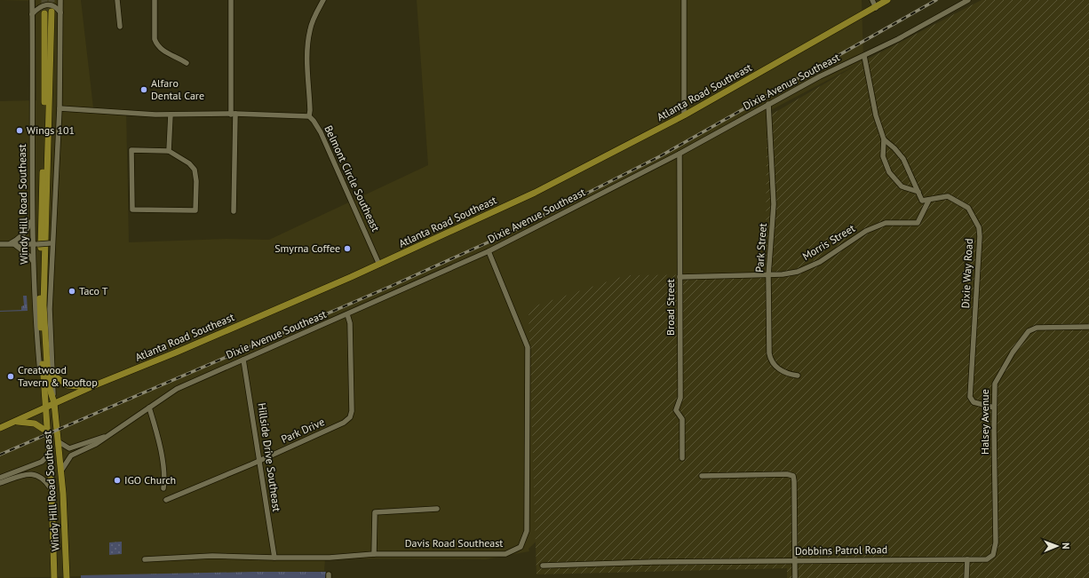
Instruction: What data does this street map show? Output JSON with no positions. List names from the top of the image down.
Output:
{
  "streets": {
    "main road": ["Atlanta Road Southeast", "Windy Hill Road Southeast"],
    "street": [
      "Dixie Avenue Southeast",
      "Belmont Circle Southeast",
      "Morris Street",
      "Park Street",
      "Dixie Way Road",
      "Broad Street",
      "Halsey Avenue",
      "Park Drive",
      "Hillside Drive Southeast",
      "Davis Road Southeast",
      "Dobbins Patrol Road"
    ]
  },
  "crossings": [
    ["Dixie Avenue Southeast", "Windy Hill Road Southeast"],
    ["Dixie Avenue Southeast", "Park Street"],
    ["Dixie Avenue Southeast", "Broad Street"],
    ["Dixie Avenue Southeast", "Park Drive"],
    ["Dixie Avenue Southeast", "Hillside Drive Southeast"],
    ["Dixie Avenue Southeast", "Davis Road Southeast"],
    ["Atlanta Road Southeast", "Belmont Circle Southeast"],
    ["Atlanta Road Southeast", "Windy Hill Road Southeast"],
    ["Morris Street", "Park Street"],
    ["Morris Street", "Dixie Way Road"],
    ["Morris Street", "Broad Street"],
    ["Dixie Way Road", "Halsey Avenue"],
    ["Halsey Avenue", "Dobbins Patrol Road"],
    ["Park Drive", "Hillside Drive Southeast"],
    ["Hillside Drive Southeast", "Davis Road Southeast"]
  ],
  "places": [
    "Alfaro Dental Care",
    "Wings 101",
    "Smyrna Coffee",
    "Taco T",
    "Creatwood Tavern & Rooftop",
    "IGO Church"
  ],
  "north": "right"
}
